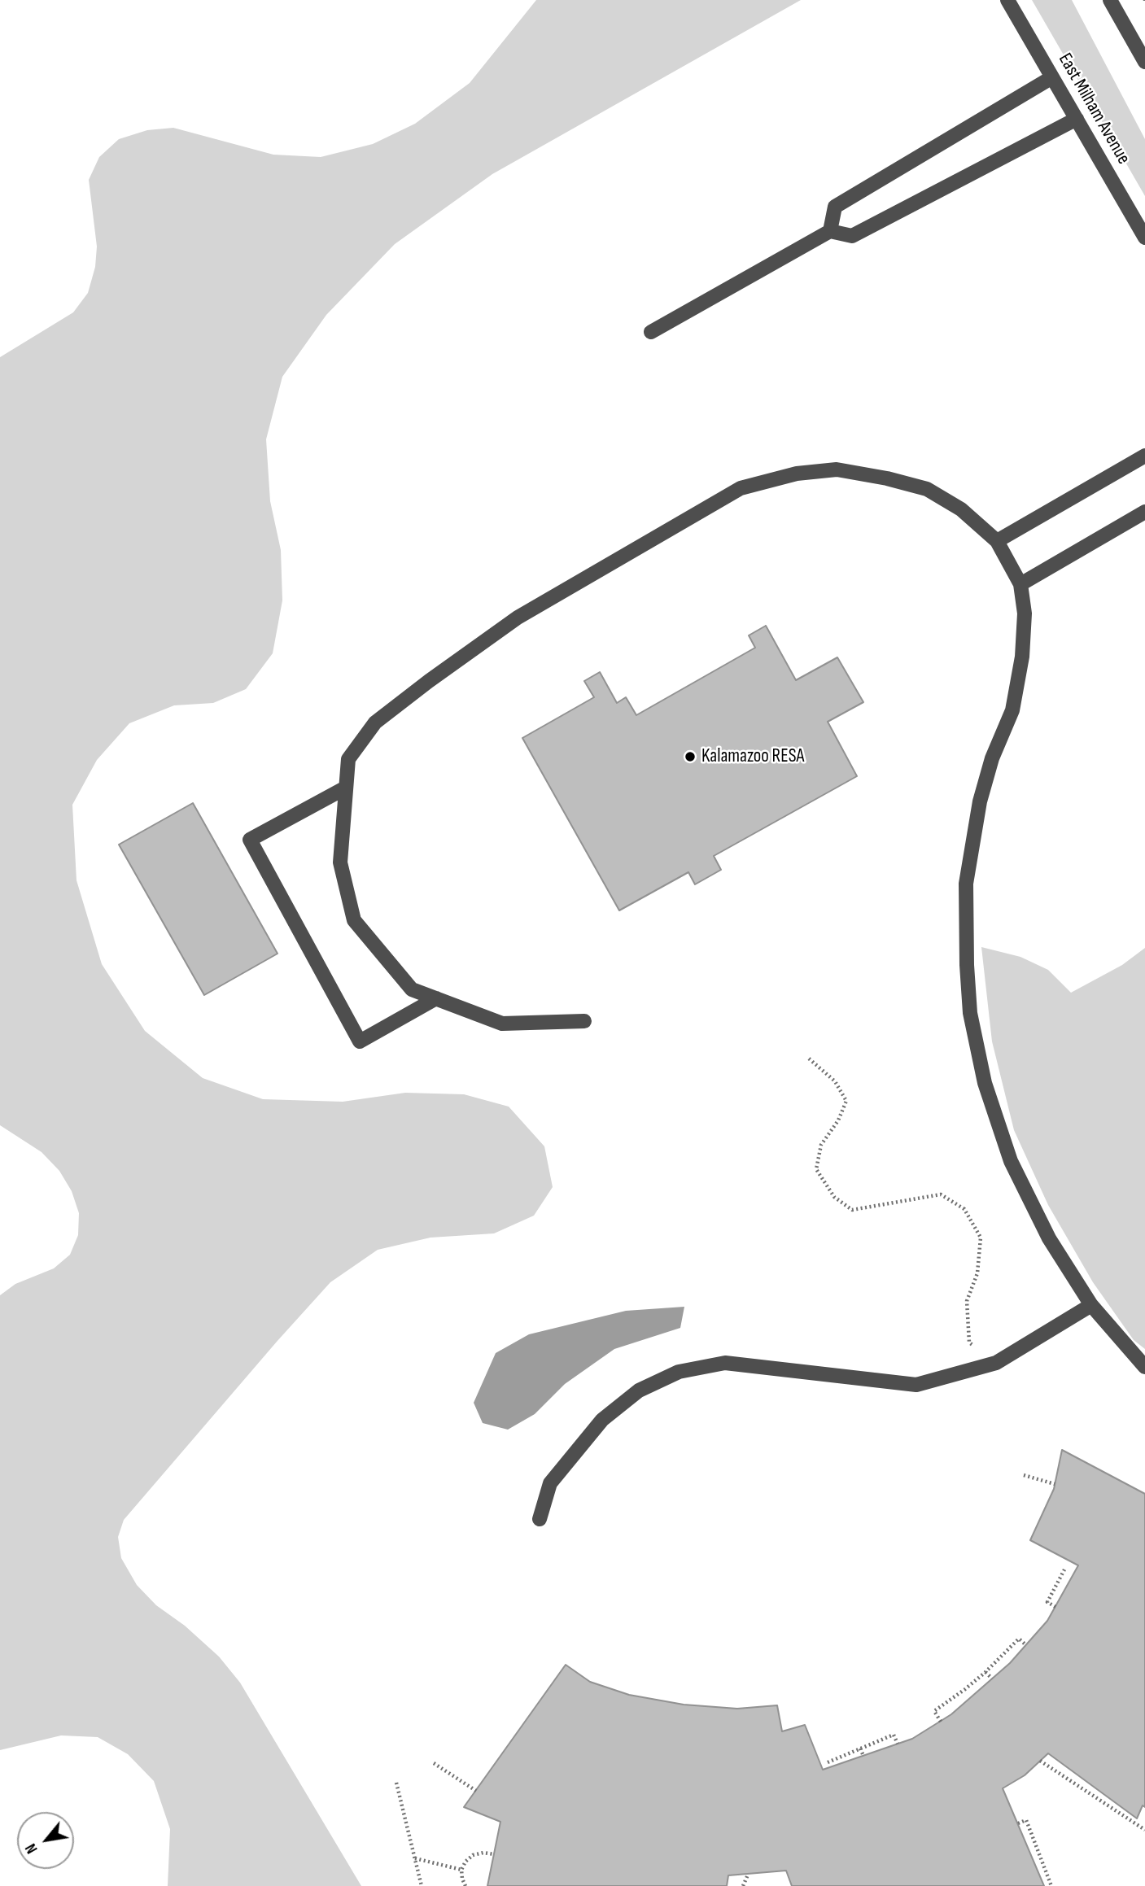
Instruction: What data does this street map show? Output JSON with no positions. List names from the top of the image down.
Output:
{
  "streets": {
    "street": ["East Milham Avenue"]
  },
  "places": ["Kalamazoo RESA"],
  "north": "bottom left"
}
